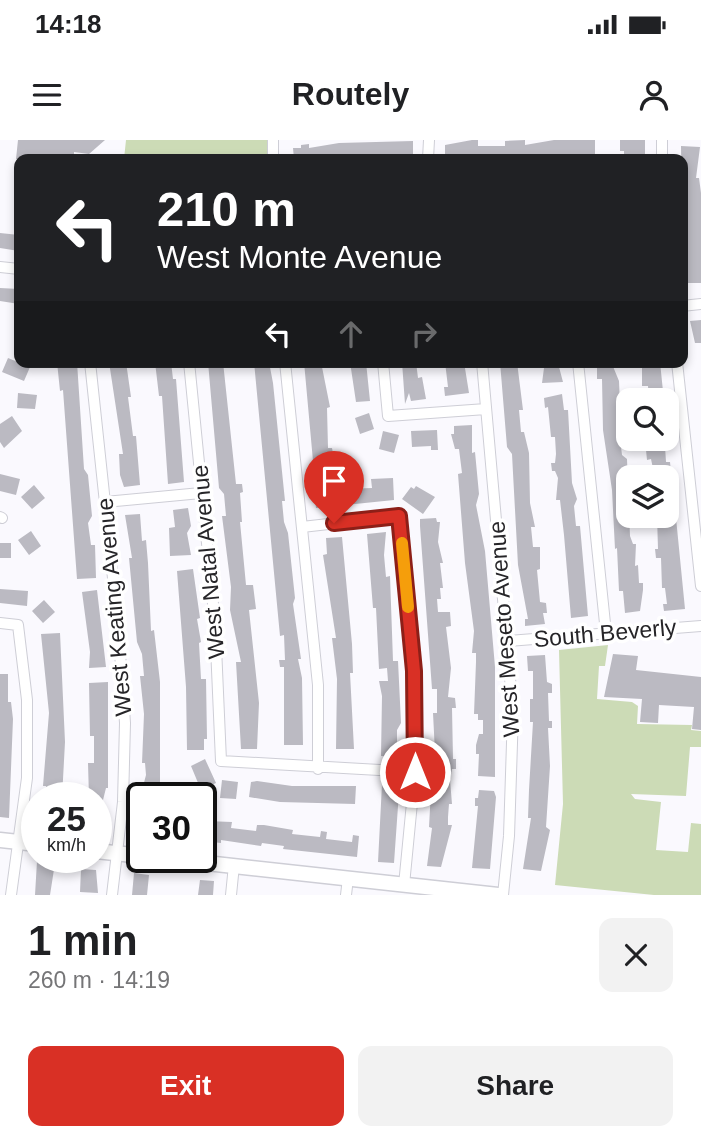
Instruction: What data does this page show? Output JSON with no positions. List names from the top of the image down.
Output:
{
  "streets": {
    "street": [
      "West Natal Avenue",
      "West Keating Avenue",
      "West Meseto Avenue",
      "South Beverly"
    ]
  },
  "crossings": [
    ["West Meseto Avenue", "South Beverly"]
  ],
  "page": {
    "status": "14:18",
    "header": "Routely",
    "turn": ["210 m", "West Monte Avenue"],
    "speed": "25 km/h",
    "limit": "30",
    "heading": ["1 min", "260 m · 14:19"],
    "buttons": ["Exit", "Share"]
  }
}
